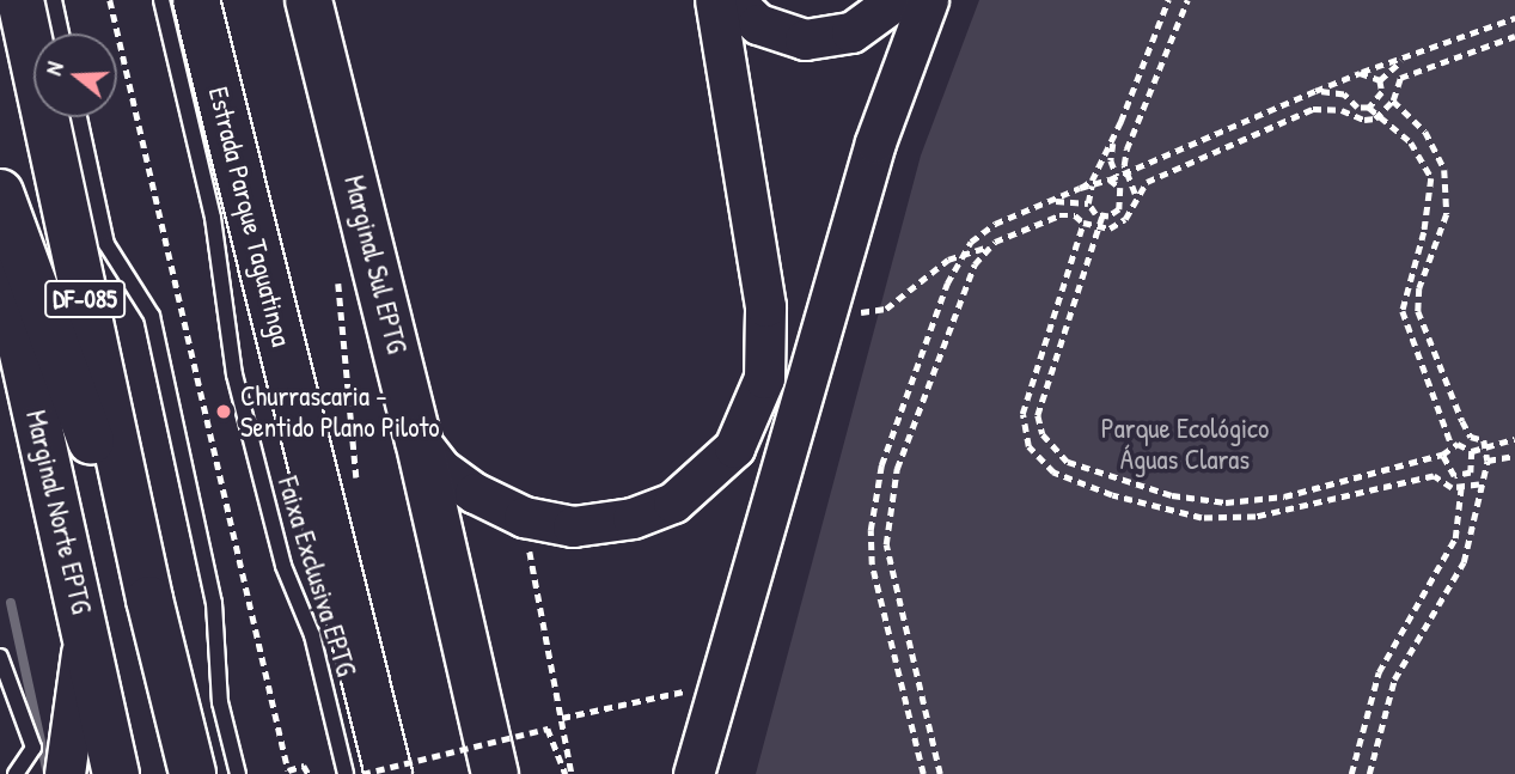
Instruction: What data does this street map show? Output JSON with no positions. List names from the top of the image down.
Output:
{
  "streets": {
    "main road": [
      "Estrada Parque Taguatinga",
      "Marginal Sul EPTG",
      "DF-085",
      "Marginal Norte EPTG"
    ],
    "lane": ["Faixa Exclusiva EPTG"]
  },
  "parks": ["Parque Ecológico Águas Claras"],
  "places": ["Churrascaria - Sentido Plano Piloto"],
  "north": "left"
}
